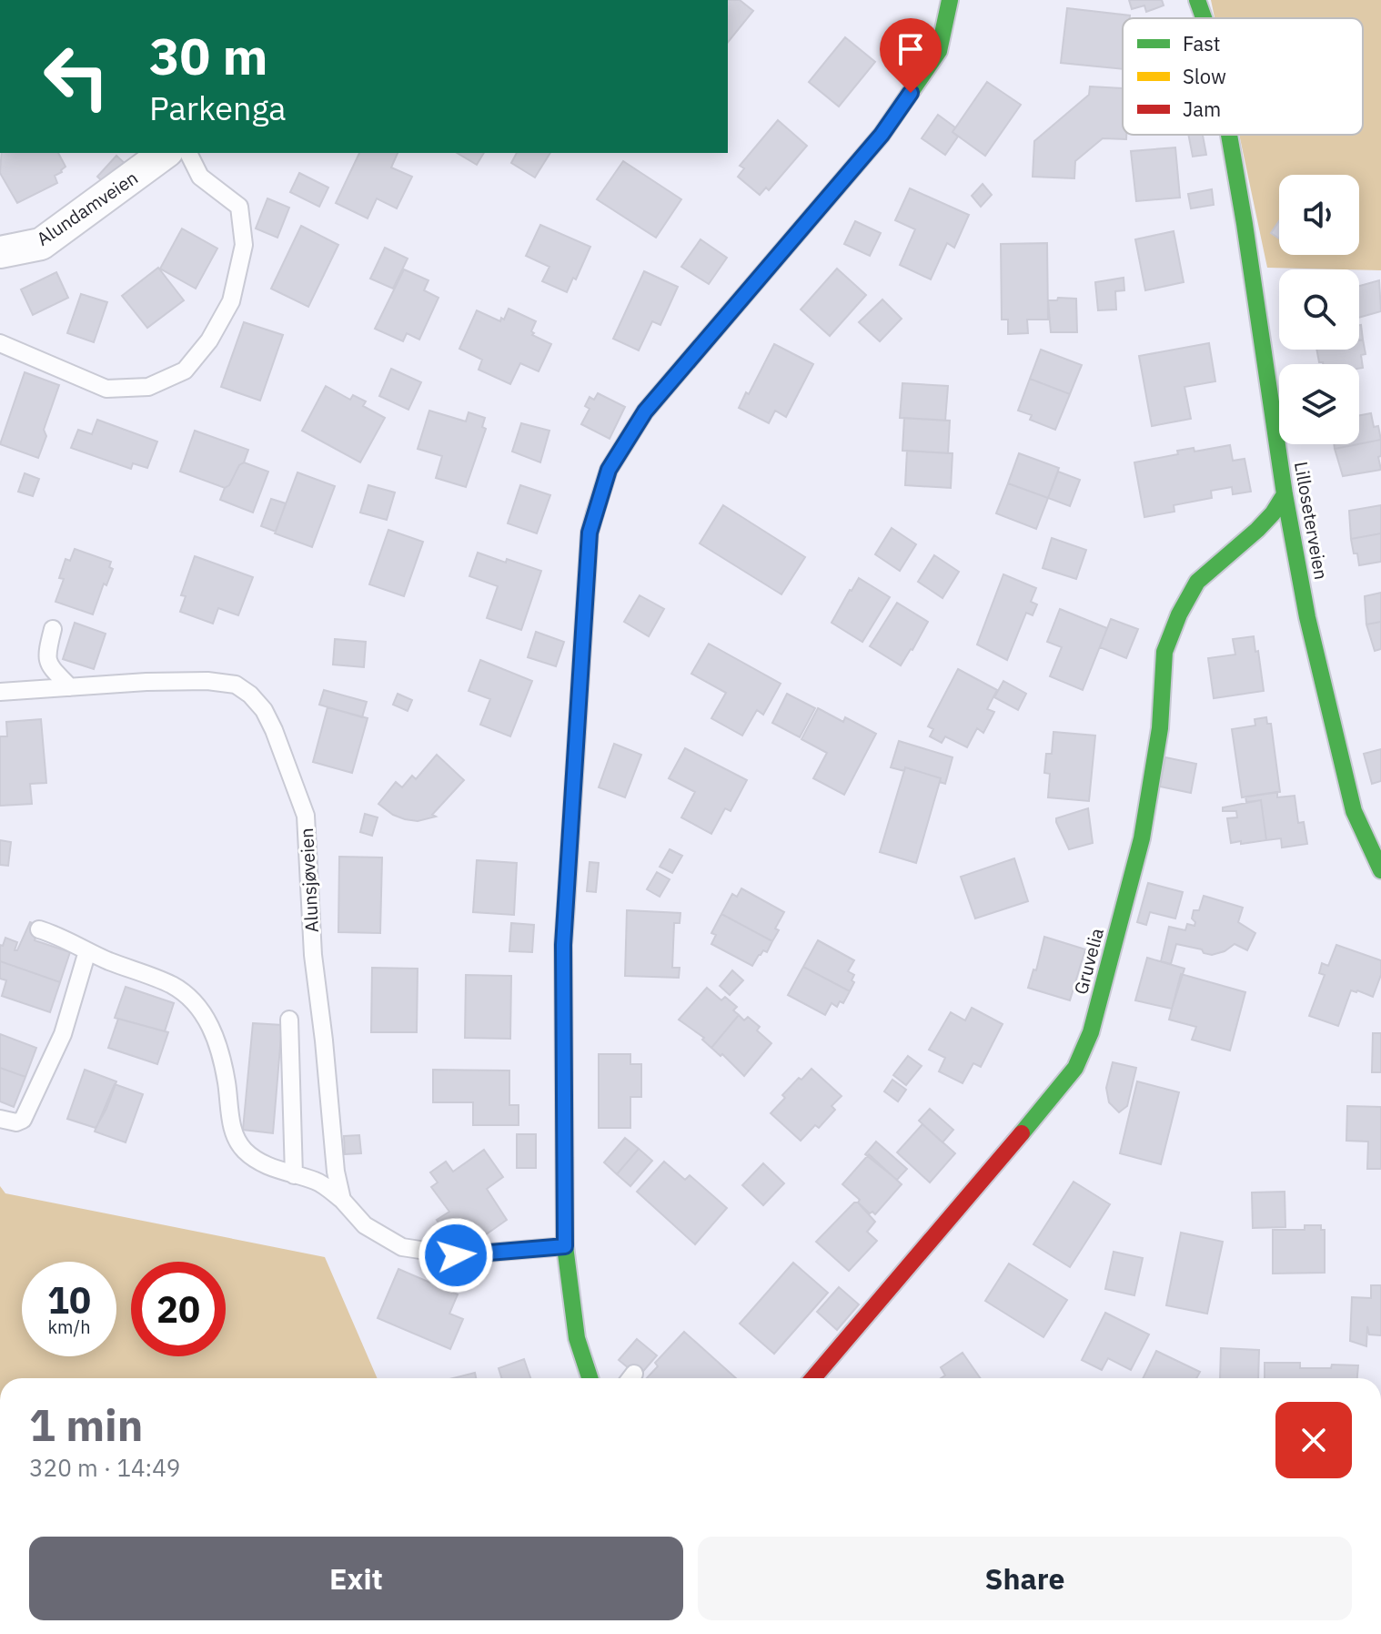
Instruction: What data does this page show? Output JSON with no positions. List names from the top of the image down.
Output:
{
  "streets": {
    "street": ["Alundamveien", "Lilloseterveien", "Gruvelia"],
    "lane": ["Alunsjøveien"]
  },
  "crossings": [
    ["Lilloseterveien", "Gruvelia"]
  ],
  "legend": ["Fast", "Slow", "Jam"],
  "page": {
    "turn": ["30 m", "Parkenga"],
    "speed": "10 km/h",
    "limit": "20",
    "heading": ["1 min", "320 m · 14:49"],
    "buttons": ["Exit", "Share"]
  }
}
